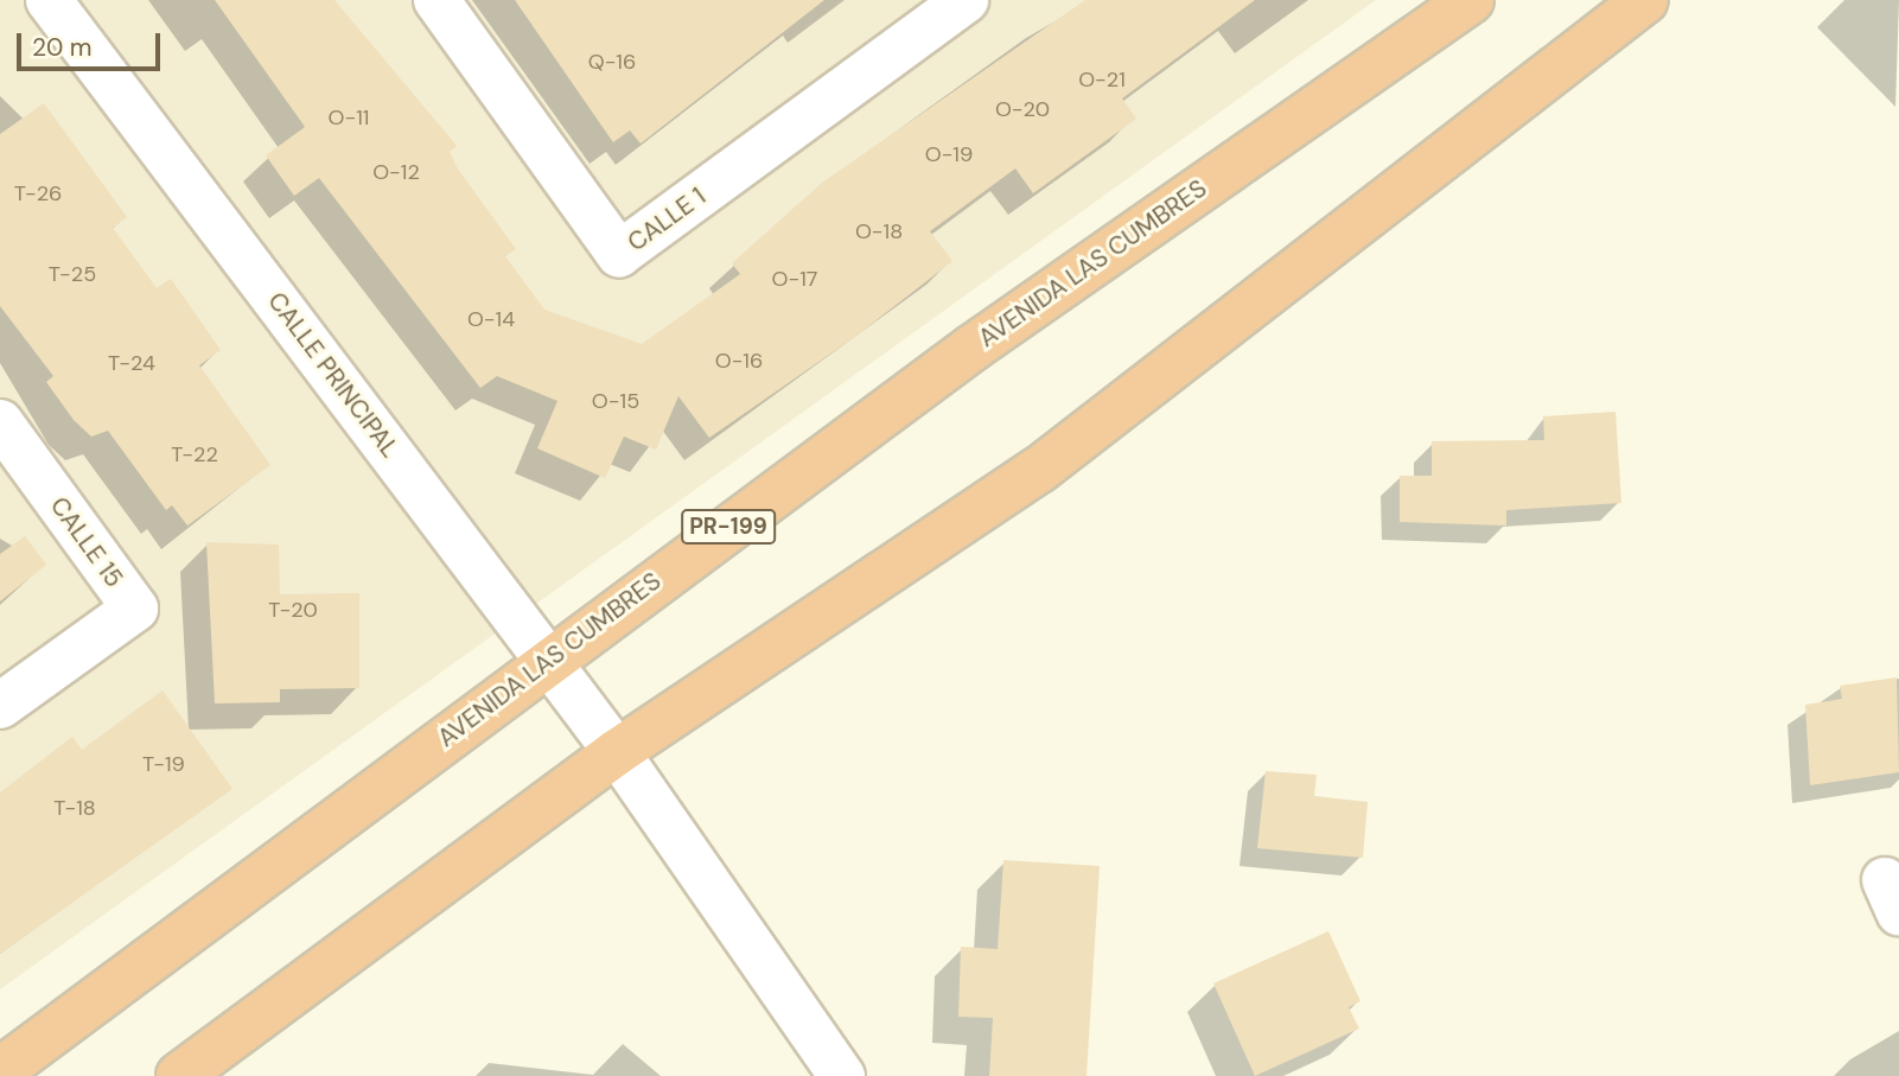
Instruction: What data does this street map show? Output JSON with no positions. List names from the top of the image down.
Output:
{
  "streets": {
    "highway": ["AVENIDA LAS CUMBRES", "PR-199"],
    "street": ["CALLE 1", "CALLE PRINCIPAL", "CALLE 15"]
  },
  "crossings": [
    ["AVENIDA LAS CUMBRES", "CALLE PRINCIPAL"]
  ],
  "house_numbers": [
    "Q-16",
    "O-21",
    "O-20",
    "O-11",
    "O-19",
    "O-12",
    "T-26",
    "O-18",
    "T-25",
    "O-17",
    "O-14",
    "O-16",
    "T-24",
    "O-15",
    "T-22",
    "T-20",
    "T-19",
    "T-18"
  ],
  "scale_bar": "20 m"
}
